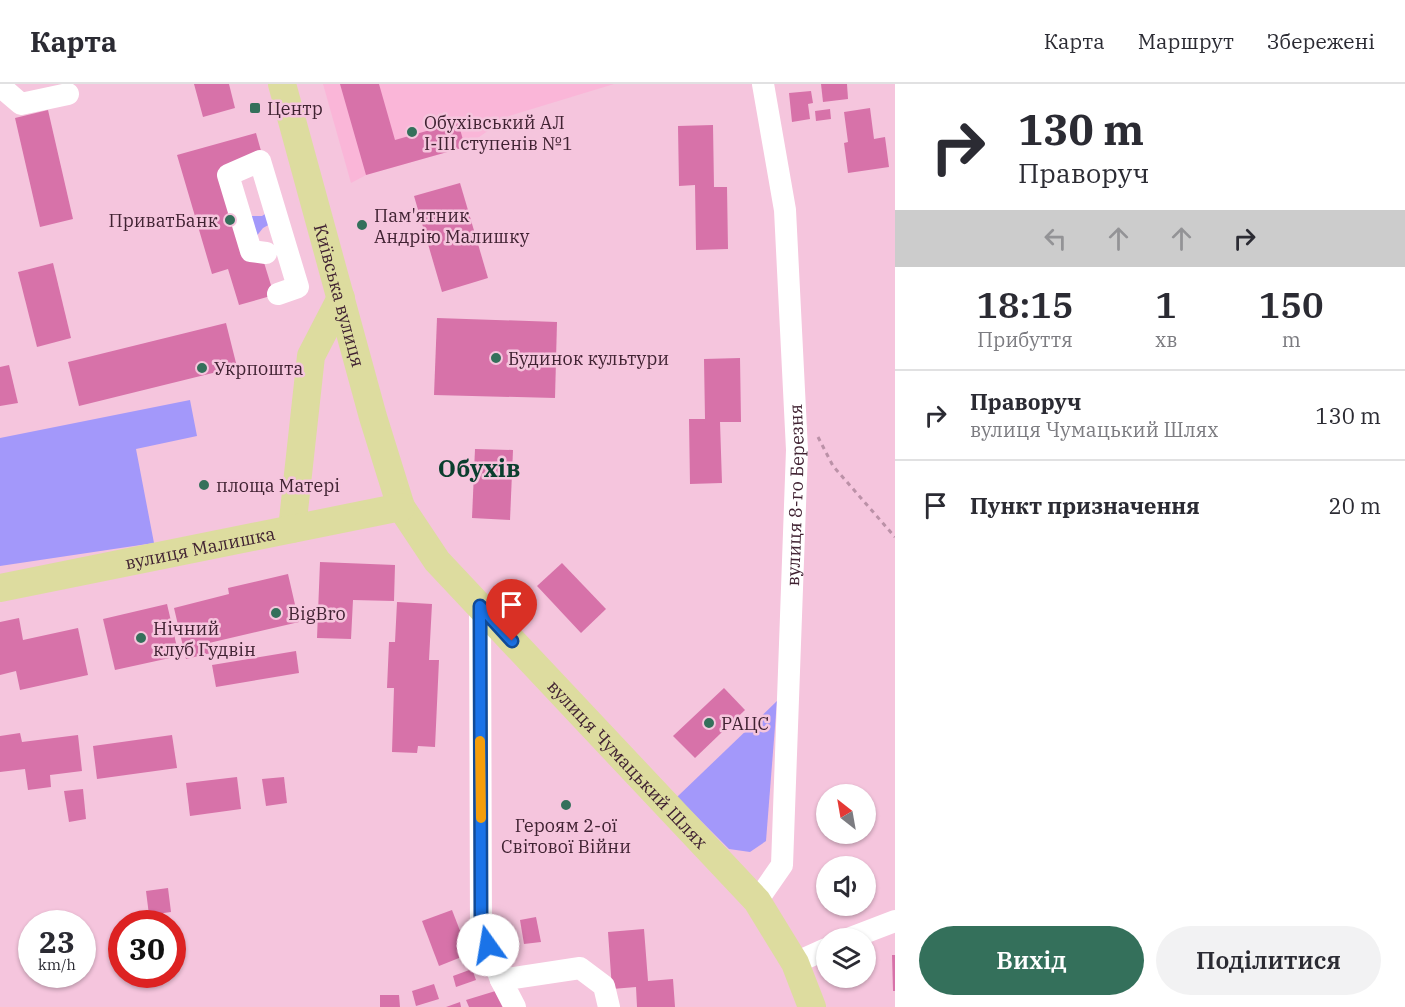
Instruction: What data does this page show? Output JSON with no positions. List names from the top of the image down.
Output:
{
  "streets": {
    "main road": ["Київська вулиця", "вулиця Малишка", "вулиця Чумацький Шлях"],
    "street": ["вулиця 8-го Березня"]
  },
  "crossings": [
    ["Київська вулиця", "вулиця Малишка"],
    ["Київська вулиця", "вулиця Чумацький Шлях"],
    ["вулиця 8-го Березня", "вулиця Чумацький Шлях"],
    ["вулиця Малишка", "вулиця Чумацький Шлях"]
  ],
  "districts": ["Обухів"],
  "places": {
    "transit": ["Центр"],
    "other": [
      "Обухівський АЛ І-ІІІ ступенів №1",
      "ПриватБанк",
      "Пам'ятник Андрію Малишку",
      "Будинок культури",
      "Укрпошта",
      "площа Матері",
      "BigBro",
      "Нічний клуб Гудвін",
      "РАЦС",
      "Героям 2-ої Світової Війни"
    ]
  },
  "north": "top left",
  "page": {
    "header": "Карта",
    "nav": ["Карта", "Маршрут", "Збережені"],
    "turn": ["130 m", "Праворуч"],
    "eta": [
      "18:15",
      "Прибуття",
      "1",
      "хв",
      "150",
      "m"
    ],
    "list": [
      {
        "name": "Праворуч",
        "note": "вулиця Чумацький Шлях",
        "value": "130 m"
      },
      {
        "name": "Пункт призначення",
        "value": "20 m"
      }
    ],
    "speed": "23 km/h",
    "limit": "30",
    "buttons": ["Вихід", "Поділитися"]
  }
}
